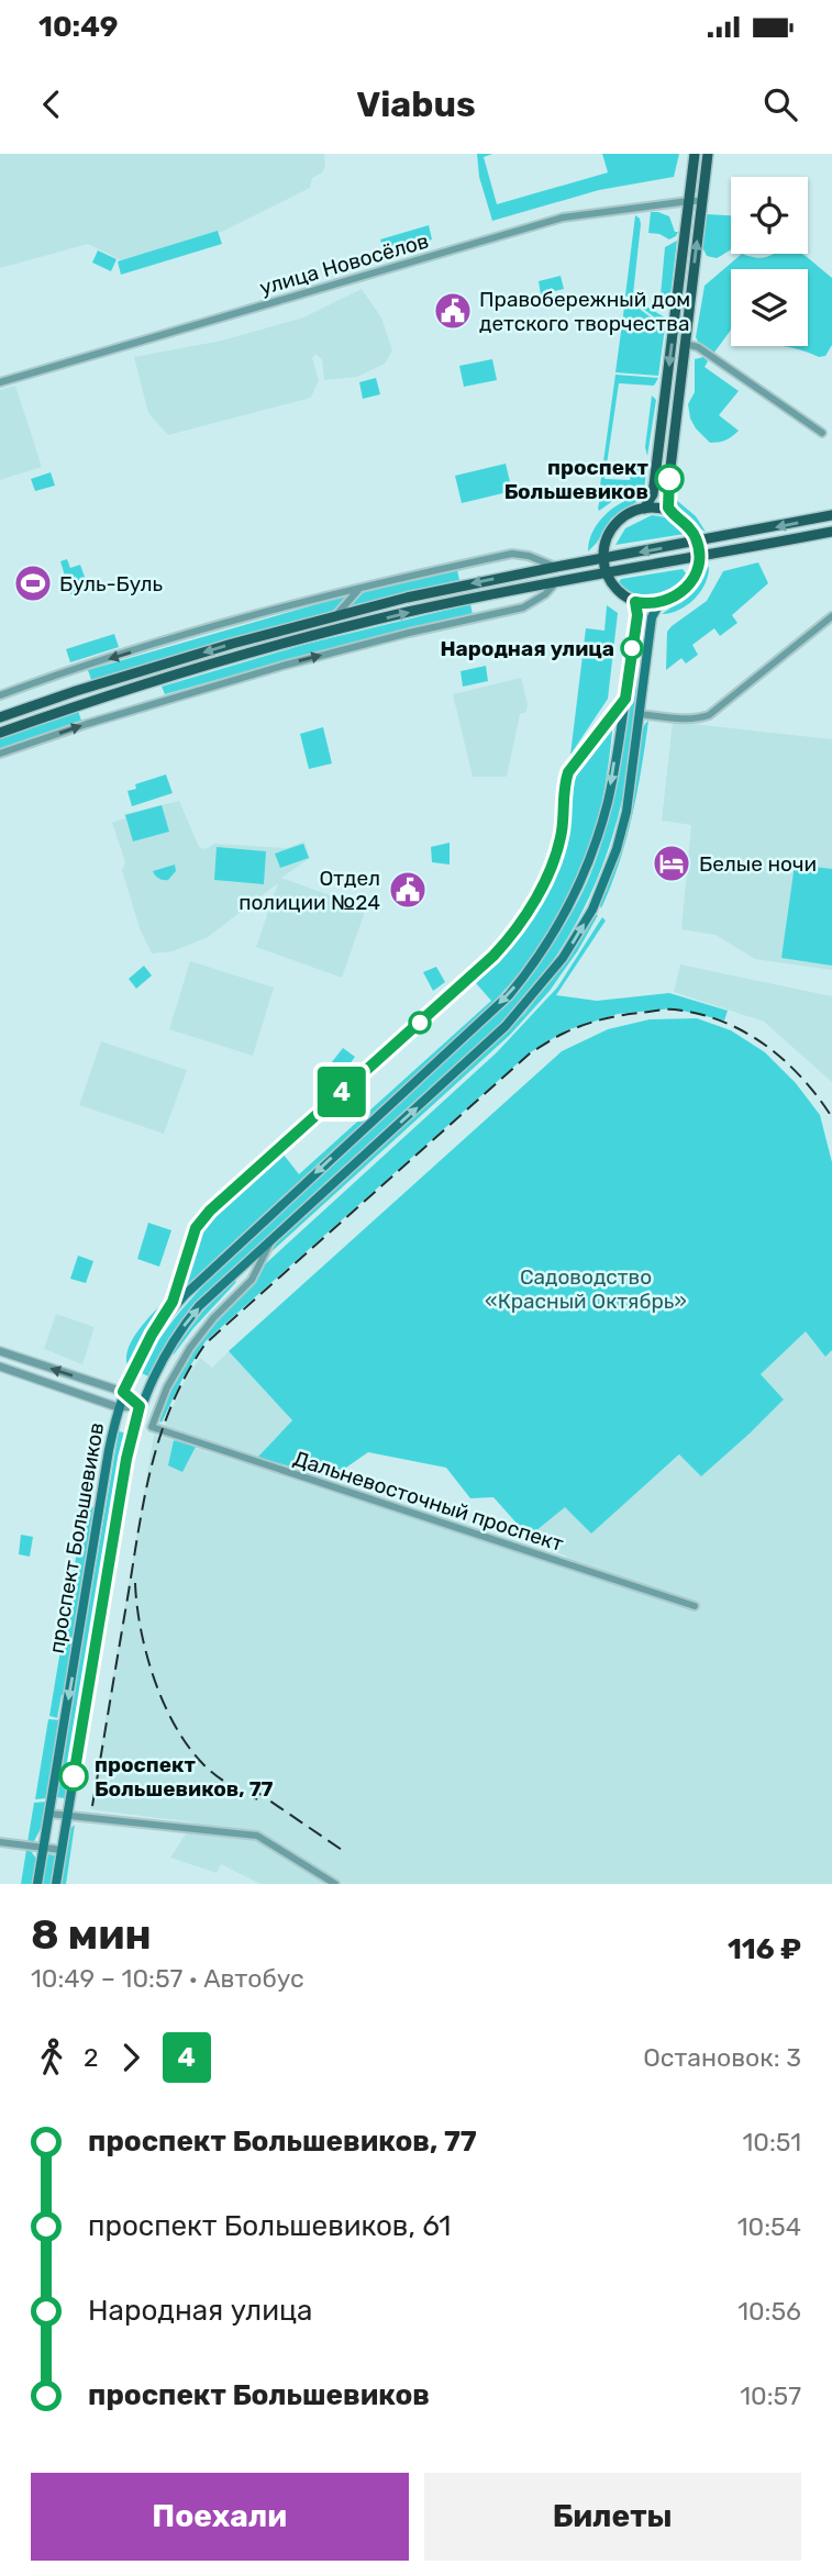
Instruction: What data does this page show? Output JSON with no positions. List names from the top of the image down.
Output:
{
  "streets": {
    "main road": ["проспект Большевиков"],
    "street": ["улица Новосёлов", "Дальневосточный проспект"]
  },
  "parks": ["Садоводство «Красный Октябрь»"],
  "places": {
    "public building": ["Правобережный дом детского творчества", "Отдел полиции №24"],
    "other": ["проспект Большевиков", "Народная улица", "проспект Большевиков, 77"],
    "sports": ["Буль-Буль"],
    "hotel": ["Белые ночи"]
  },
  "lines": ["bus line 4"],
  "page": {
    "status": "10:49",
    "header": "Viabus",
    "on_map": "4",
    "heading": ["8 мин", "10:49 – 10:57 · Автобус", "116 ₽"],
    "legs": ["2", "4", "Остановок: 3"],
    "list": [
      {
        "name": "проспект Большевиков, 77",
        "value": "10:51"
      },
      {
        "name": "проспект Большевиков, 61",
        "value": "10:54"
      },
      {
        "name": "Народная улица",
        "value": "10:56"
      },
      {
        "name": "проспект Большевиков",
        "value": "10:57"
      }
    ],
    "buttons": ["Поехали", "Билеты"]
  }
}
